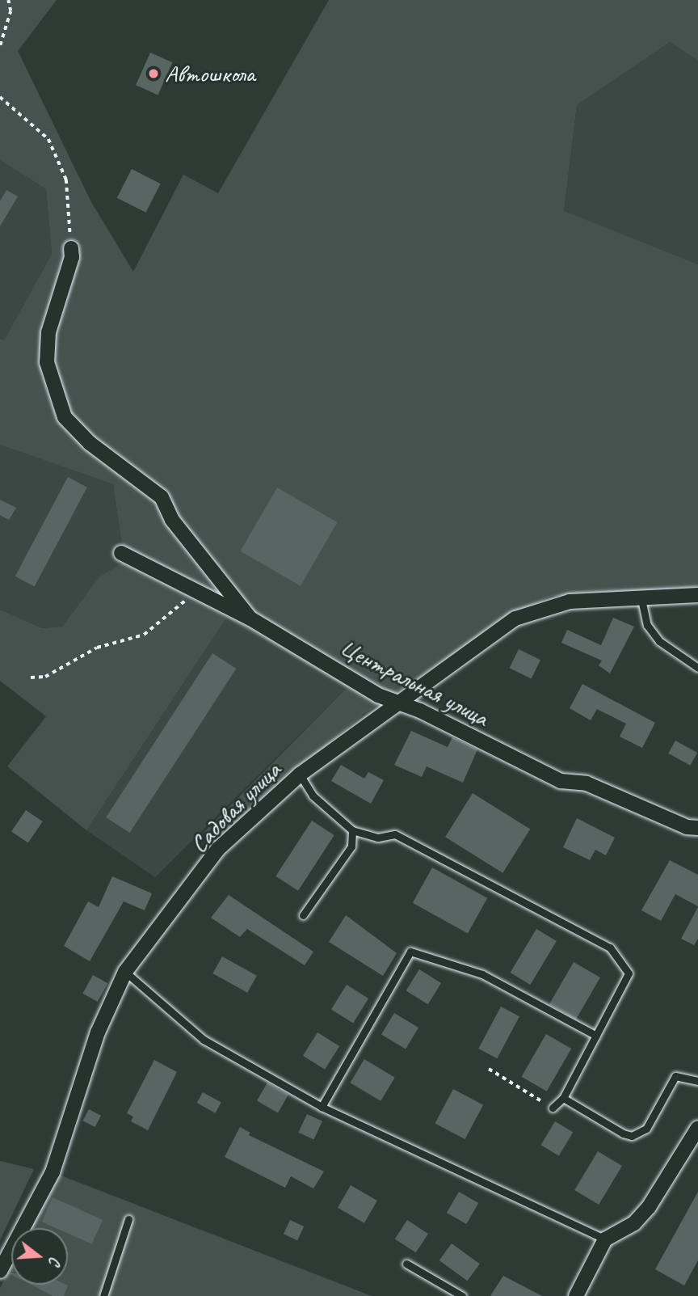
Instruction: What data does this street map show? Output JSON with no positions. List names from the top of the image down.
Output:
{
  "streets": {
    "street": ["Центральная улица", "Садовая улица"]
  },
  "crossings": [
    ["Центральная улица", "Садовая улица"]
  ],
  "places": ["Автошкола"],
  "north": "right"
}
